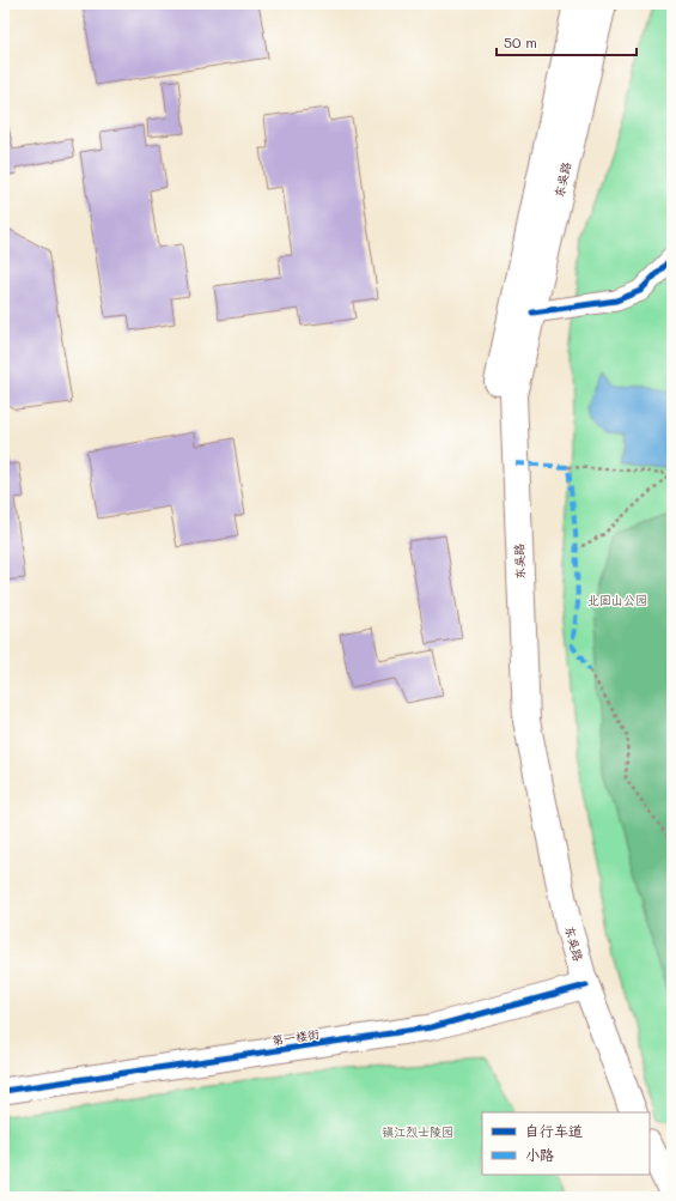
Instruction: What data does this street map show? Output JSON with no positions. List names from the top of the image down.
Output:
{
  "streets": {
    "main road": ["东吴路"],
    "street": ["第一楼街"]
  },
  "crossings": [
    ["东吴路", "第一楼街"]
  ],
  "parks": ["北固山公园", "镇江烈士陵园"],
  "legend": ["自行车道", "小路"],
  "scale_bar": "50 m"
}
